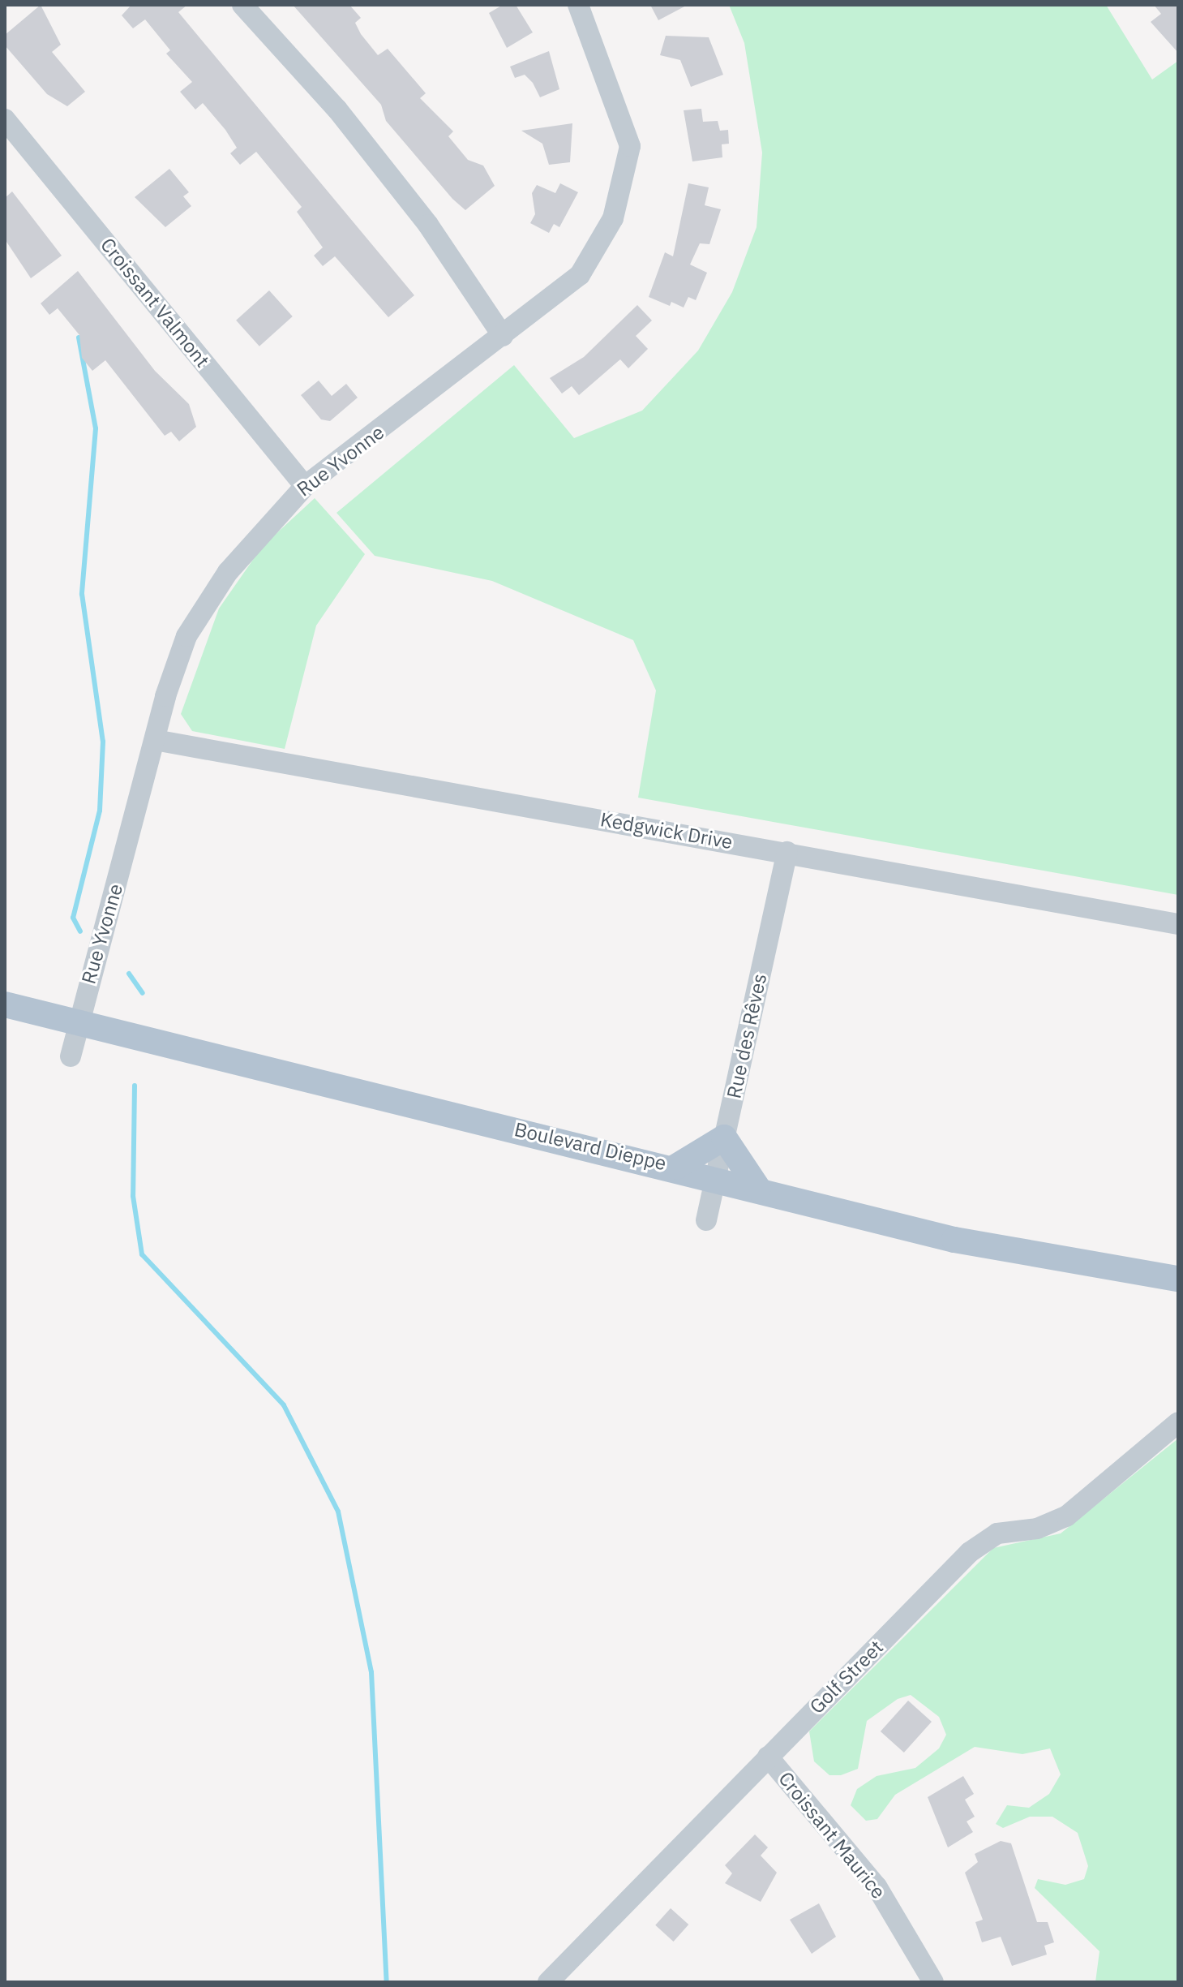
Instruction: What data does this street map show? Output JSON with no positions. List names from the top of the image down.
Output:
{
  "streets": {
    "main road": ["Boulevard Dieppe"],
    "street": [
      "Croissant Valmont",
      "Rue Yvonne",
      "Kedgwick Drive",
      "Rue des Rêves",
      "Golf Street",
      "Croissant Maurice"
    ]
  },
  "crossings": [
    ["Croissant Valmont", "Rue Yvonne"],
    ["Rue Yvonne", "Kedgwick Drive"],
    ["Rue Yvonne", "Boulevard Dieppe"],
    ["Kedgwick Drive", "Rue des Rêves"],
    ["Rue des Rêves", "Boulevard Dieppe"],
    ["Golf Street", "Croissant Maurice"]
  ]
}
